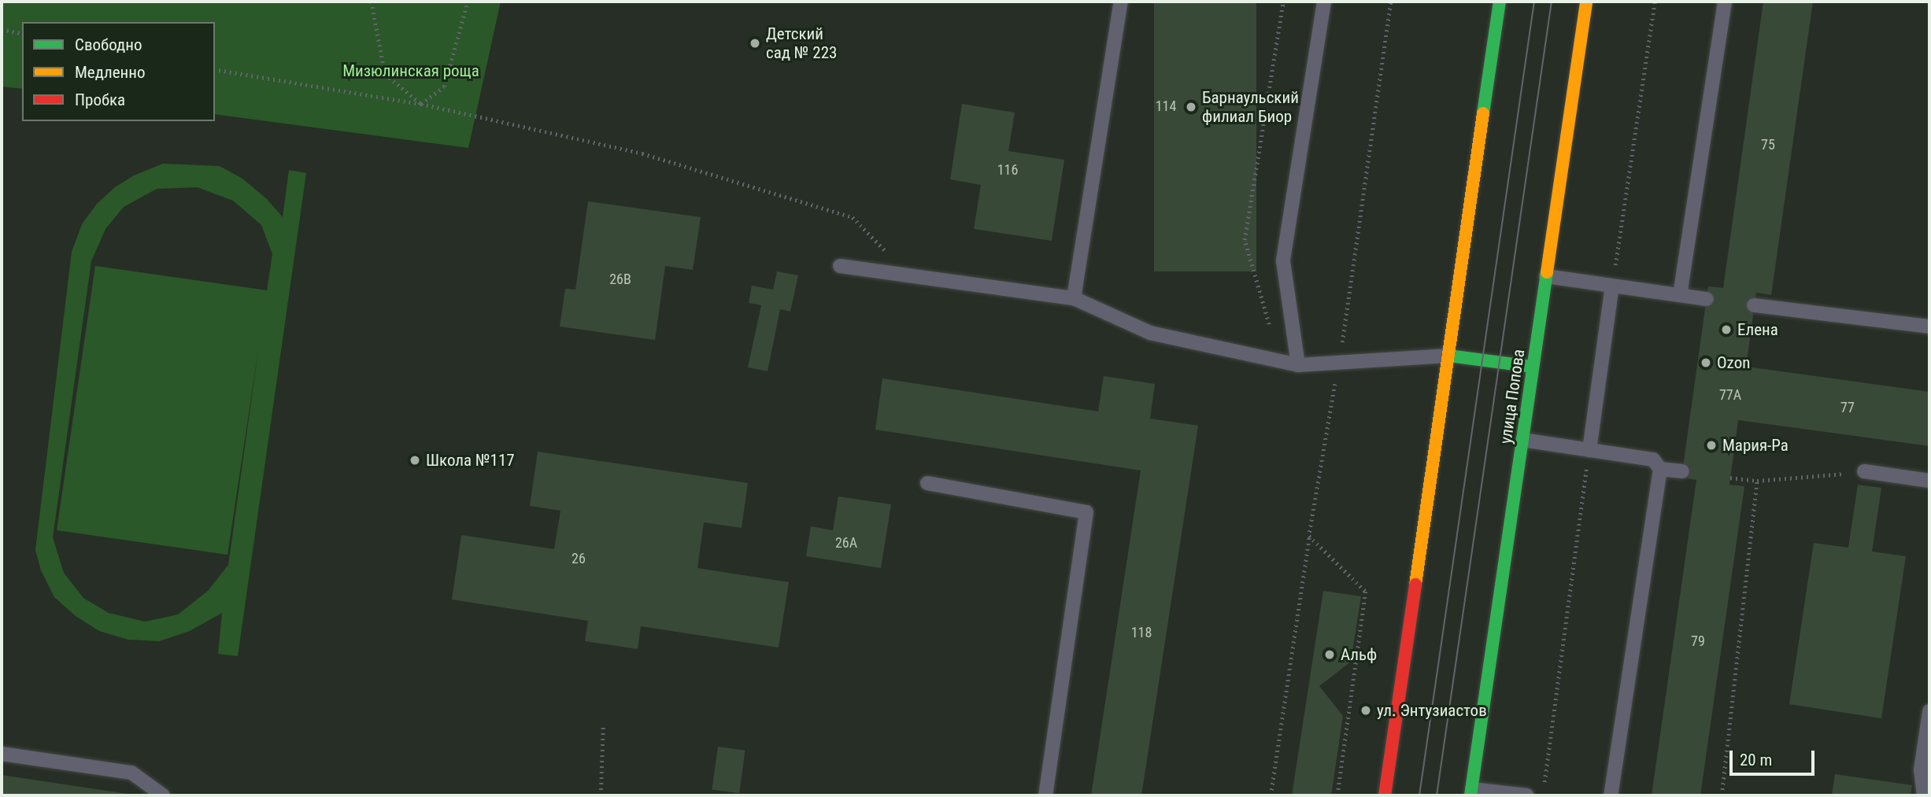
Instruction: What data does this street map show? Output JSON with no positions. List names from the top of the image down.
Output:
{
  "streets": {
    "main road": ["улица Попова"]
  },
  "parks": ["Мизюлинская роща"],
  "places": [
    "Детский сад № 223",
    "Барнаульский филиал Биор",
    "Елена",
    "Ozon",
    "Мария-Ра",
    "Школа №117",
    "Альф",
    "ул. Энтузиастов"
  ],
  "house_numbers": [
    "114",
    "75",
    "116",
    "26В",
    "77А",
    "77",
    "26А",
    "26",
    "118",
    "79"
  ],
  "legend": ["Свободно", "Медленно", "Пробка"],
  "scale_bar": "20 m"
}
